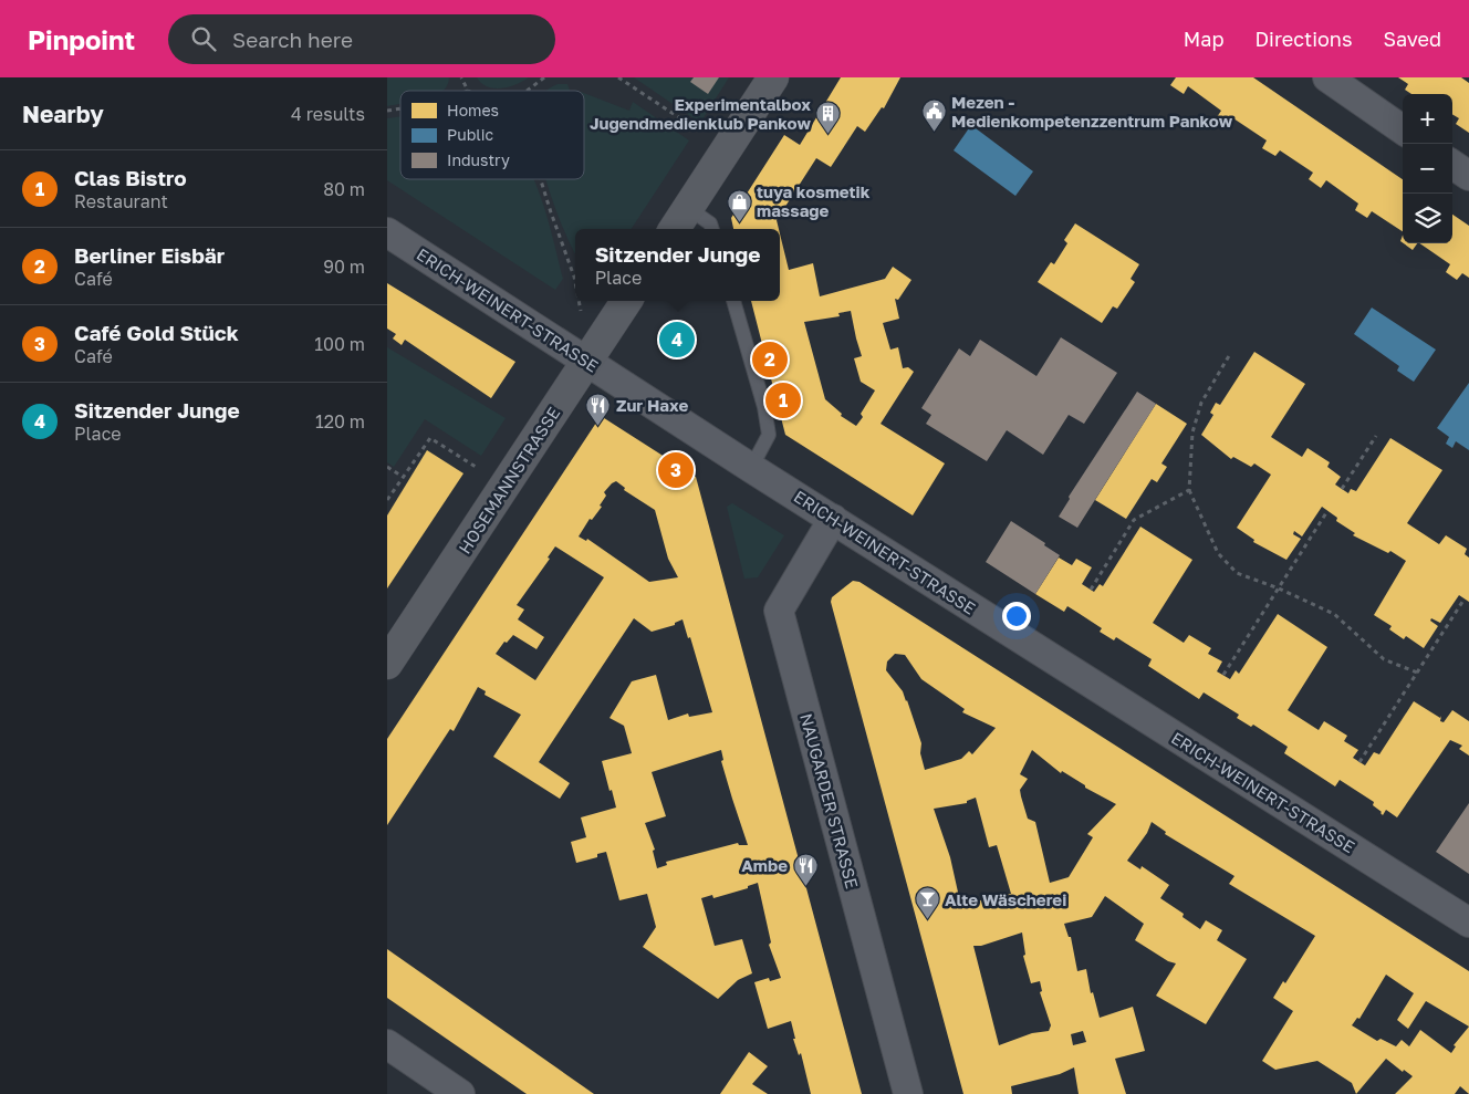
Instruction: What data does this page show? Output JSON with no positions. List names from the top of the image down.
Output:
{
  "streets": {
    "street": ["ERICH-WEINERT-STRASSE", "HOSEMANNSTRASSE", "NAUGARDER STRASSE"]
  },
  "crossings": [
    ["ERICH-WEINERT-STRASSE", "HOSEMANNSTRASSE"],
    ["ERICH-WEINERT-STRASSE", "NAUGARDER STRASSE"]
  ],
  "places": {
    "public building": ["Mezen - Medienkompetenzzentrum Pankow"],
    "building": ["Experimentalbox Jugendmedienklub Pankow"],
    "shop": ["tuya kosmetik massage"],
    "restaurant": ["Zur Haxe", "Ambe"],
    "bar": ["Alte Wäscherei"]
  },
  "legend": ["Homes", "Public", "Industry"],
  "page": {
    "header": "Pinpoint",
    "search": "Search here",
    "nav": ["Map", "Directions", "Saved"],
    "heading": ["Nearby", "4 results"],
    "map_buttons": ["+", "−"],
    "list": [
      {
        "mark": "1",
        "name": "Clas Bistro",
        "note": "Restaurant",
        "value": "80 m"
      },
      {
        "mark": "2",
        "name": "Berliner Eisbär",
        "note": "Café",
        "value": "90 m"
      },
      {
        "mark": "3",
        "name": "Café Gold Stück",
        "note": "Café",
        "value": "100 m"
      },
      {
        "mark": "4",
        "name": "Sitzender Junge",
        "note": "Place",
        "value": "120 m"
      }
    ],
    "popup": ["Sitzender Junge", "Place"],
    "pins": [
      "4",
      "2",
      "1",
      "3"
    ]
  }
}
